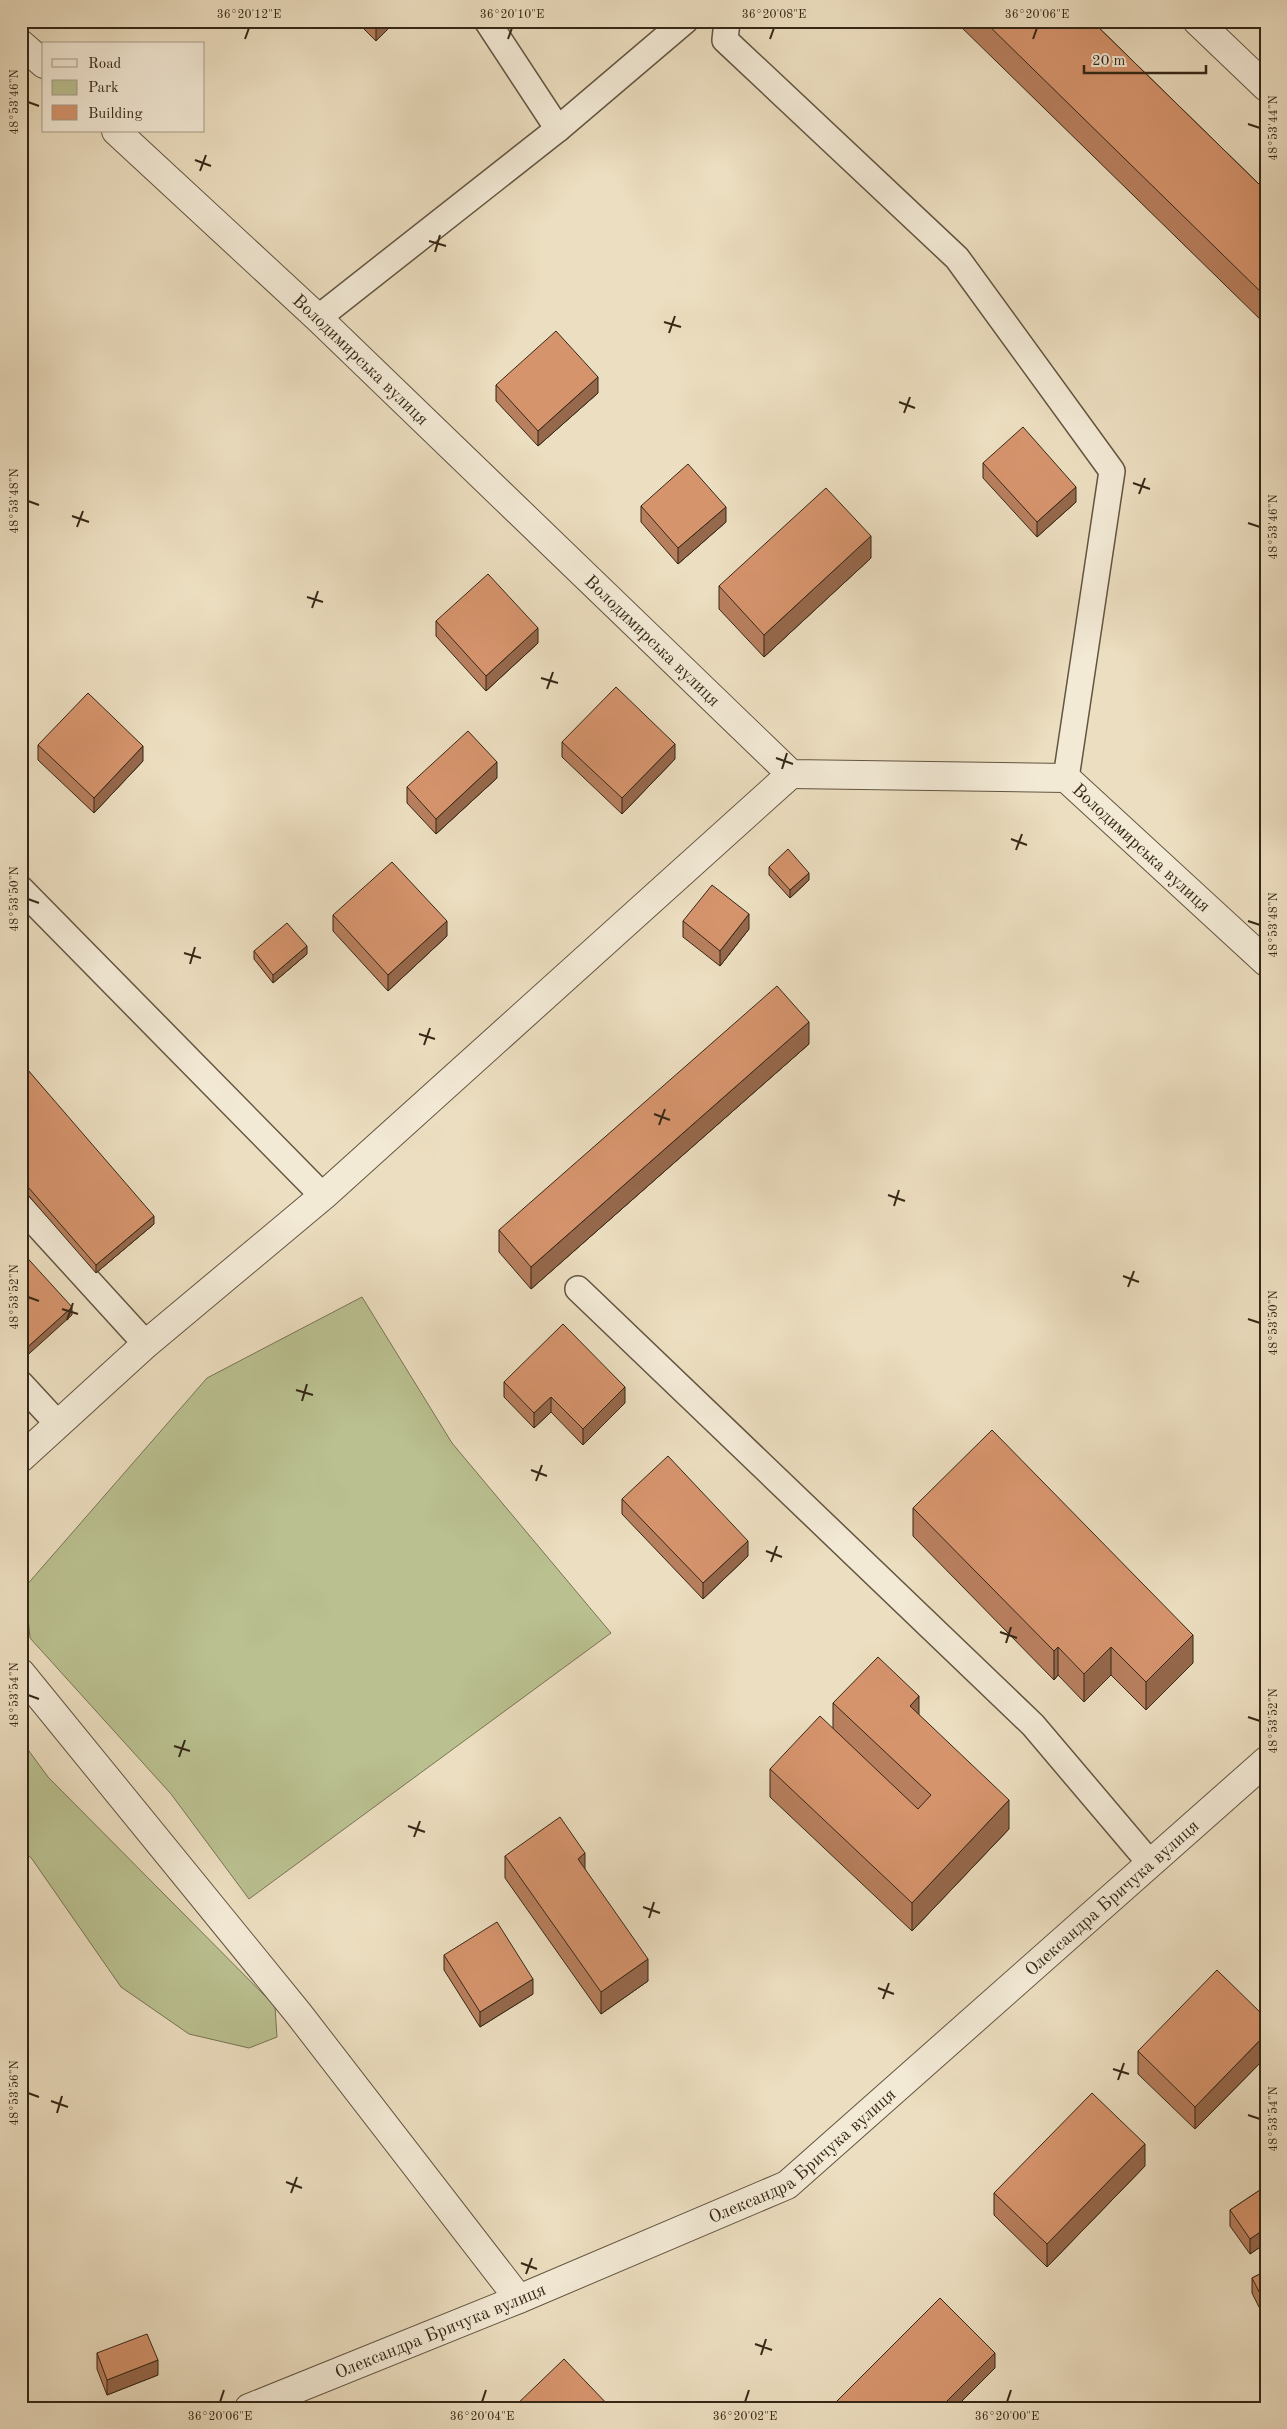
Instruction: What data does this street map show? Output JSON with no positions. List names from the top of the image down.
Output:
{
  "streets": {
    "street": ["Володимирська вулиця", "Олександра Бричука вулиця"]
  },
  "legend": ["Road", "Park", "Building"],
  "scale_bar": "20 m",
  "coordinates": [
    "36°20'12\"E",
    "36°20'10\"E",
    "36°20'08\"E",
    "36°20'06\"E",
    "48°53'46\"N",
    "48°53'44\"N",
    "48°53'48\"N",
    "48°53'50\"N",
    "48°53'52\"N",
    "48°53'54\"N",
    "48°53'56\"N",
    "36°20'04\"E",
    "36°20'02\"E",
    "36°20'00\"E"
  ]
}
